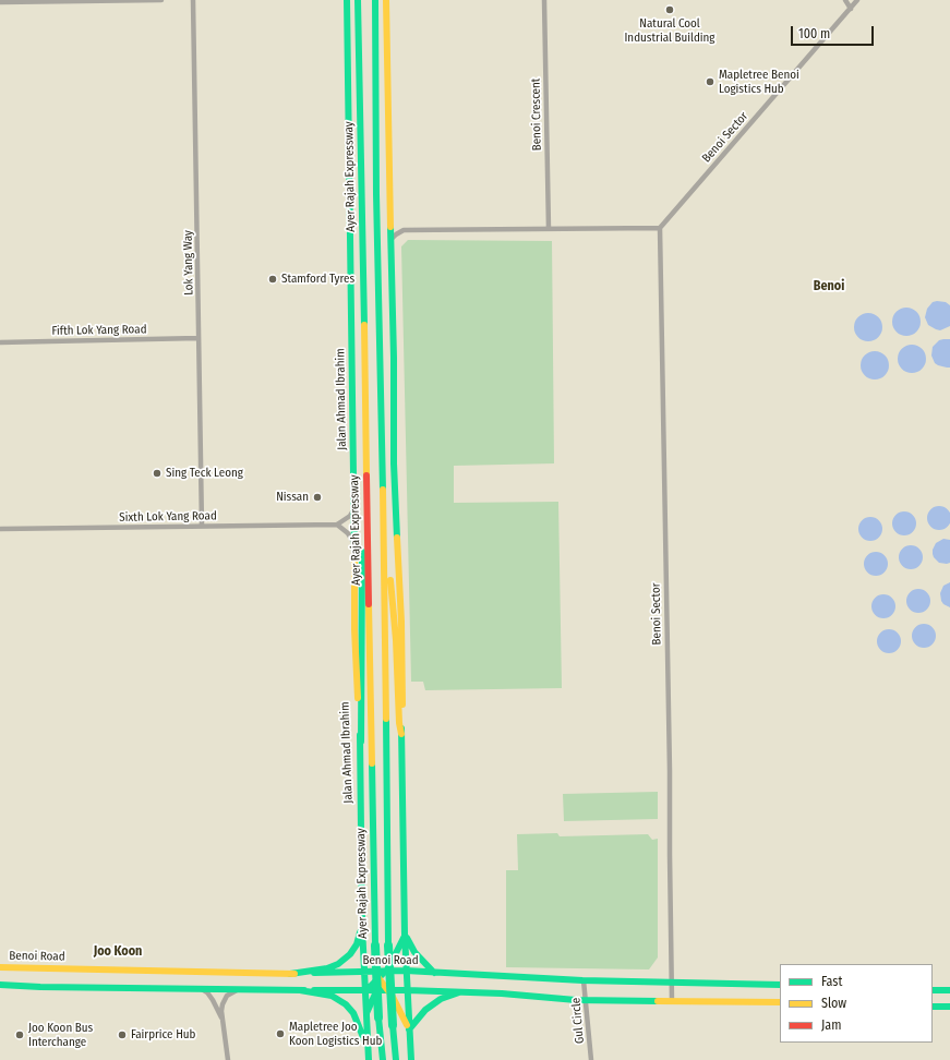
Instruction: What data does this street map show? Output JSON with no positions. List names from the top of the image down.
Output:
{
  "streets": {
    "main road": ["Ayer Rajah Expressway", "Jalan Ahmad Ibrahim", "Benoi Road"],
    "street": [
      "Benoi Crescent",
      "Benoi Sector",
      "Lok Yang Way",
      "Fifth Lok Yang Road",
      "Sixth Lok Yang Road",
      "Gul Circle"
    ]
  },
  "crossings": [
    ["Benoi Sector", "Benoi Road"],
    ["Lok Yang Way", "Fifth Lok Yang Road"],
    ["Lok Yang Way", "Sixth Lok Yang Road"],
    ["Jalan Ahmad Ibrahim", "Benoi Road"],
    ["Benoi Road", "Gul Circle"]
  ],
  "districts": ["Benoi", "Joo Koon"],
  "places": [
    "Natural Cool Industrial Building",
    "Mapletree Benoi Logistics Hub",
    "Stamford Tyres",
    "Sing Teck Leong",
    "Nissan",
    "Mapletree Joo Koon Logistics Hub",
    "Joo Koon Bus Interchange",
    "Fairprice Hub"
  ],
  "legend": ["Fast", "Slow", "Jam"],
  "scale_bar": "100 m"
}
